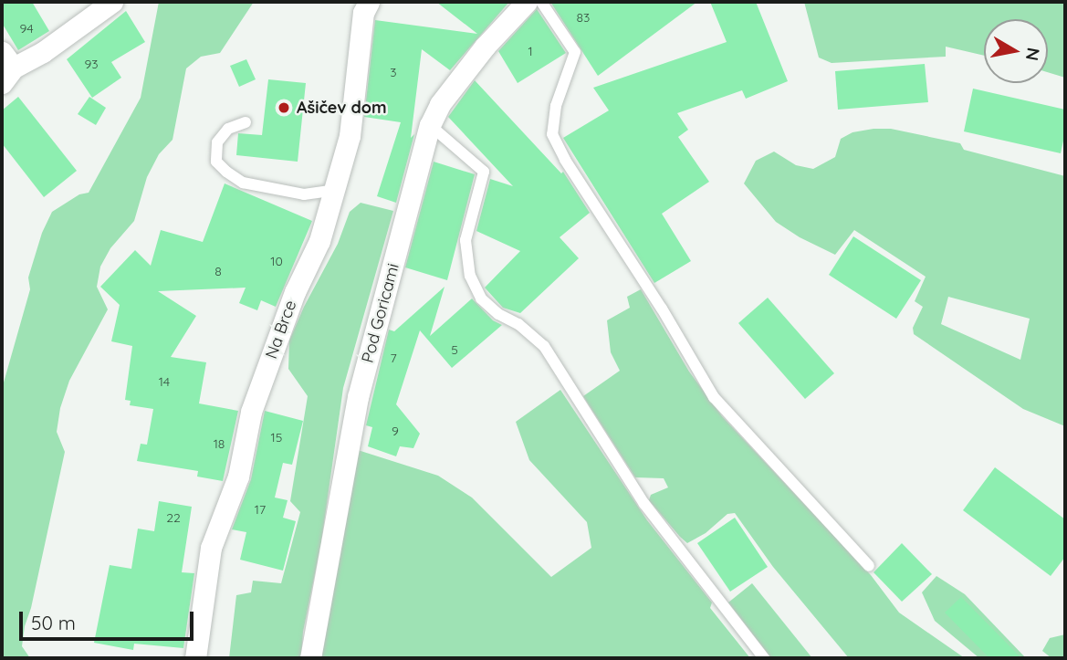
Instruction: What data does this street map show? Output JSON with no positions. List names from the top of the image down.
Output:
{
  "streets": {
    "street": ["Pod Goricami", "Na Brce"]
  },
  "places": ["Ašičev dom"],
  "house_numbers": [
    "83",
    "94",
    "1",
    "93",
    "3",
    "10",
    "8",
    "5",
    "7",
    "14",
    "9",
    "15",
    "18",
    "17",
    "22"
  ],
  "scale_bar": "50 m",
  "north": "right"
}
